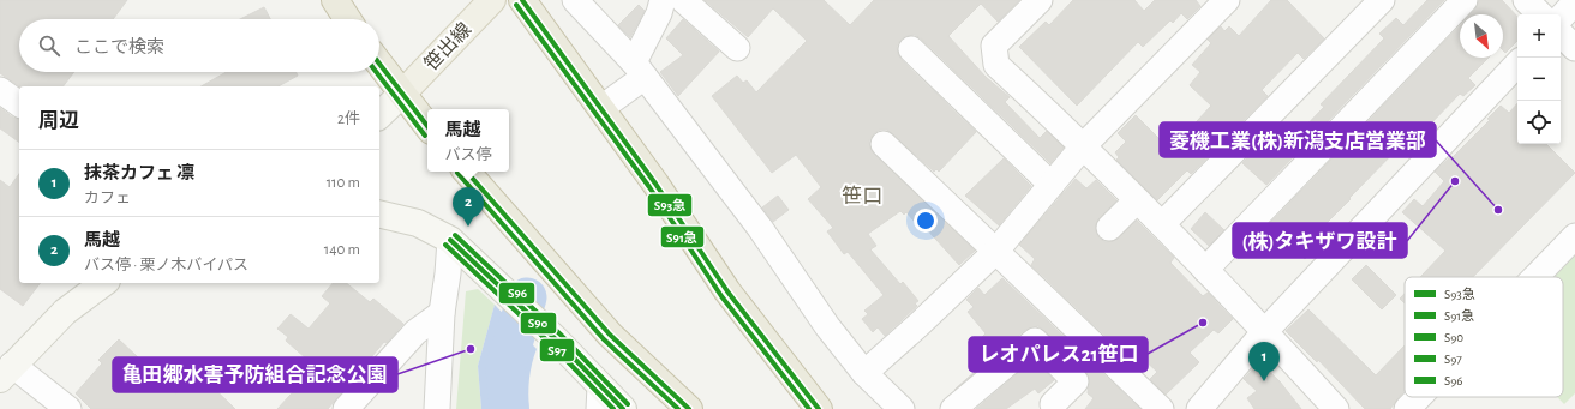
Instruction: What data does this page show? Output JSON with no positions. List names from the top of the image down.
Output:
{
  "streets": {
    "main road": ["笹出線"]
  },
  "districts": ["笹口"],
  "places": [
    "(株)タキザワ設計",
    "菱機工業(株)新潟支店営業部",
    "レオパレス21笹口",
    "亀田郷水害予防組合記念公園"
  ],
  "lines": [
    "transit line S93急",
    "transit line S91急",
    "transit line S96",
    "transit line S90",
    "transit line S97"
  ],
  "legend": [
    "S93急",
    "S91急",
    "S90",
    "S97",
    "S96"
  ],
  "north": "bottom right",
  "page": {
    "map_buttons": ["+", "−"],
    "search": "ここで検索",
    "heading": ["周辺", "2件"],
    "popup": ["馬越", "バス停"],
    "list": [
      {
        "mark": "1",
        "name": "抹茶カフェ 凛",
        "note": "カフェ",
        "value": "110 m"
      },
      {
        "mark": "2",
        "name": "馬越",
        "note": "バス停 · 栗ノ木バイパス",
        "value": "140 m"
      }
    ],
    "pins": ["2", "1"]
  }
}
